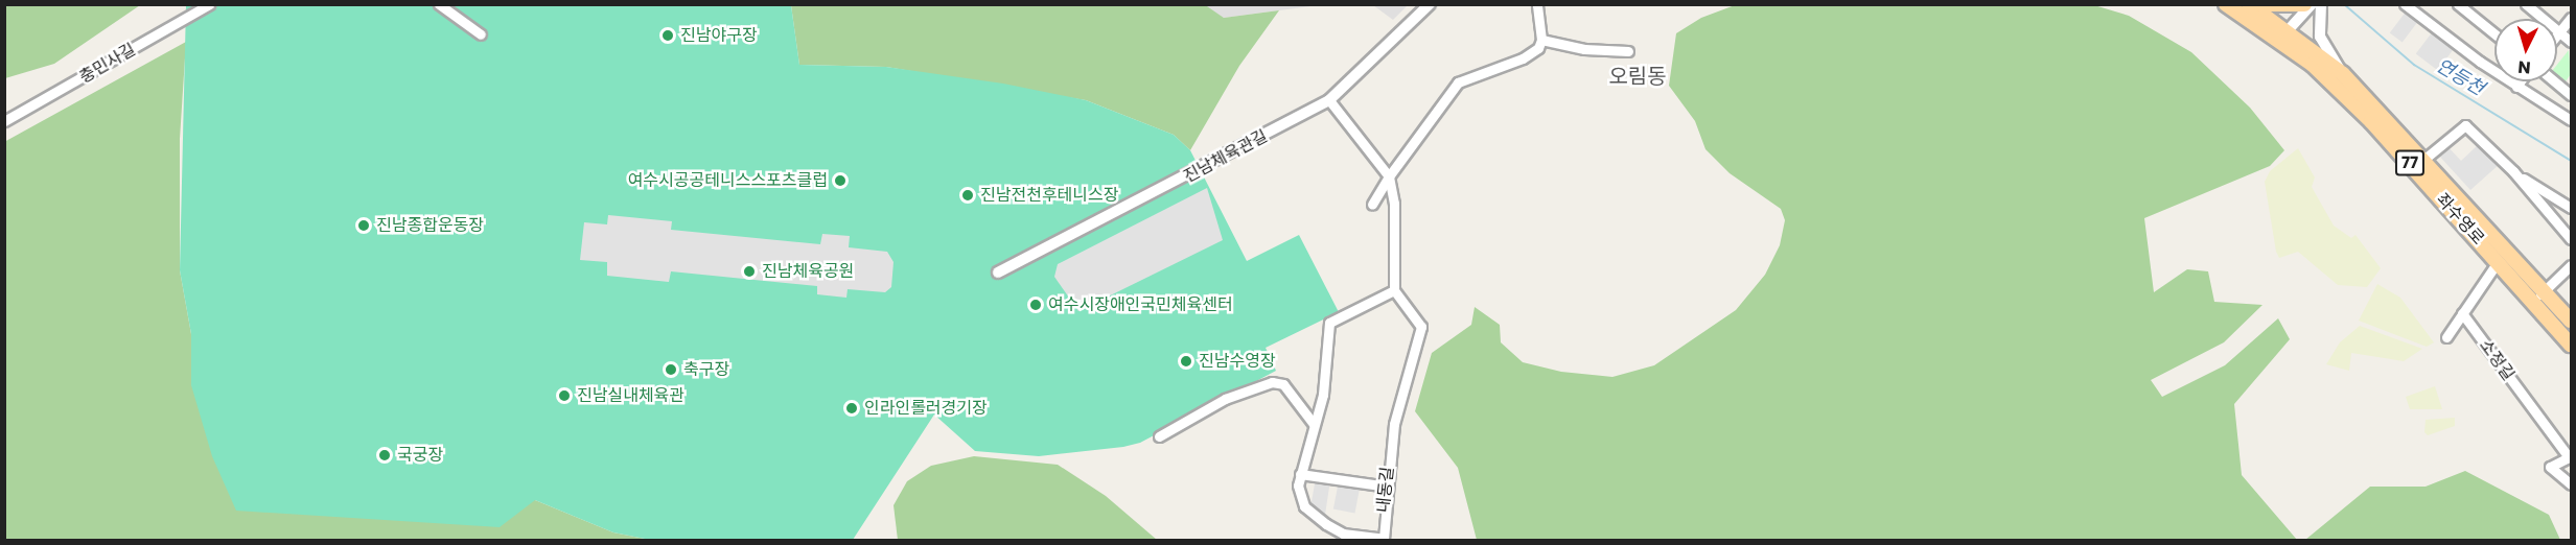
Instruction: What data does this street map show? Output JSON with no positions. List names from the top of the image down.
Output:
{
  "streets": {
    "main road": ["77", "좌수영로"],
    "street": [
      "충민사길",
      "진남체육관길",
      "소정길",
      "내동길"
    ]
  },
  "districts": ["오림동"],
  "water": ["연등천"],
  "places": [
    "진남야구장",
    "여수시공공테니스스포츠클럽",
    "진남전천후테니스장",
    "진남종합운동장",
    "진남체육공원",
    "여수시장애인국민체육센터",
    "진남수영장",
    "축구장",
    "진남실내체육관",
    "인라인롤러경기장",
    "국궁장"
  ],
  "north": "bottom"
}
